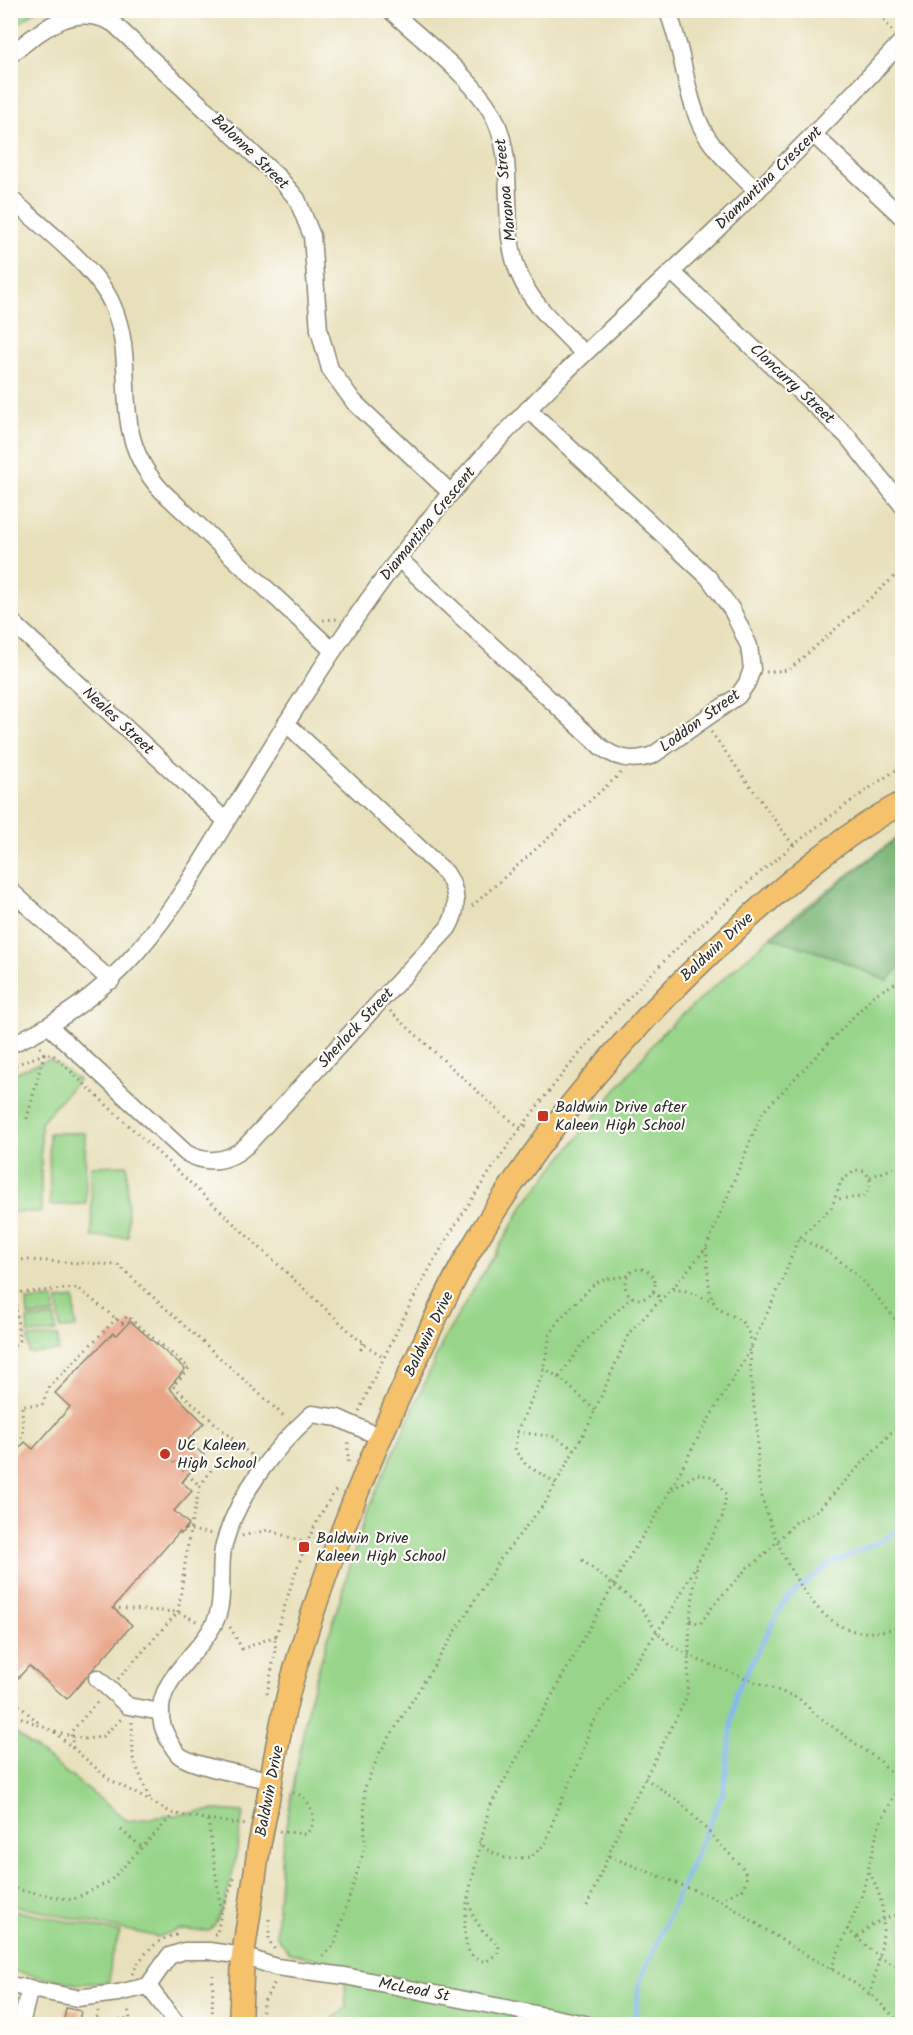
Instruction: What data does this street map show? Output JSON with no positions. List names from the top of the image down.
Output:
{
  "streets": {
    "main road": ["Baldwin Drive"],
    "street": [
      "Balonne Street",
      "Diamantina Crescent",
      "Maranoa Street",
      "Cloncurry Street",
      "Neales Street",
      "Loddon Street",
      "Sherlock Street",
      "McLeod St"
    ]
  },
  "crossings": [
    ["Balonne Street", "Diamantina Crescent"],
    ["Diamantina Crescent", "Maranoa Street"],
    ["Diamantina Crescent", "Cloncurry Street"],
    ["Diamantina Crescent", "Neales Street"],
    ["Diamantina Crescent", "Sherlock Street"],
    ["Baldwin Drive", "McLeod St"]
  ],
  "places": {
    "transit": ["Baldwin Drive after Kaleen High School", "Baldwin Drive Kaleen High School"],
    "other": ["UC Kaleen High School"]
  }
}
